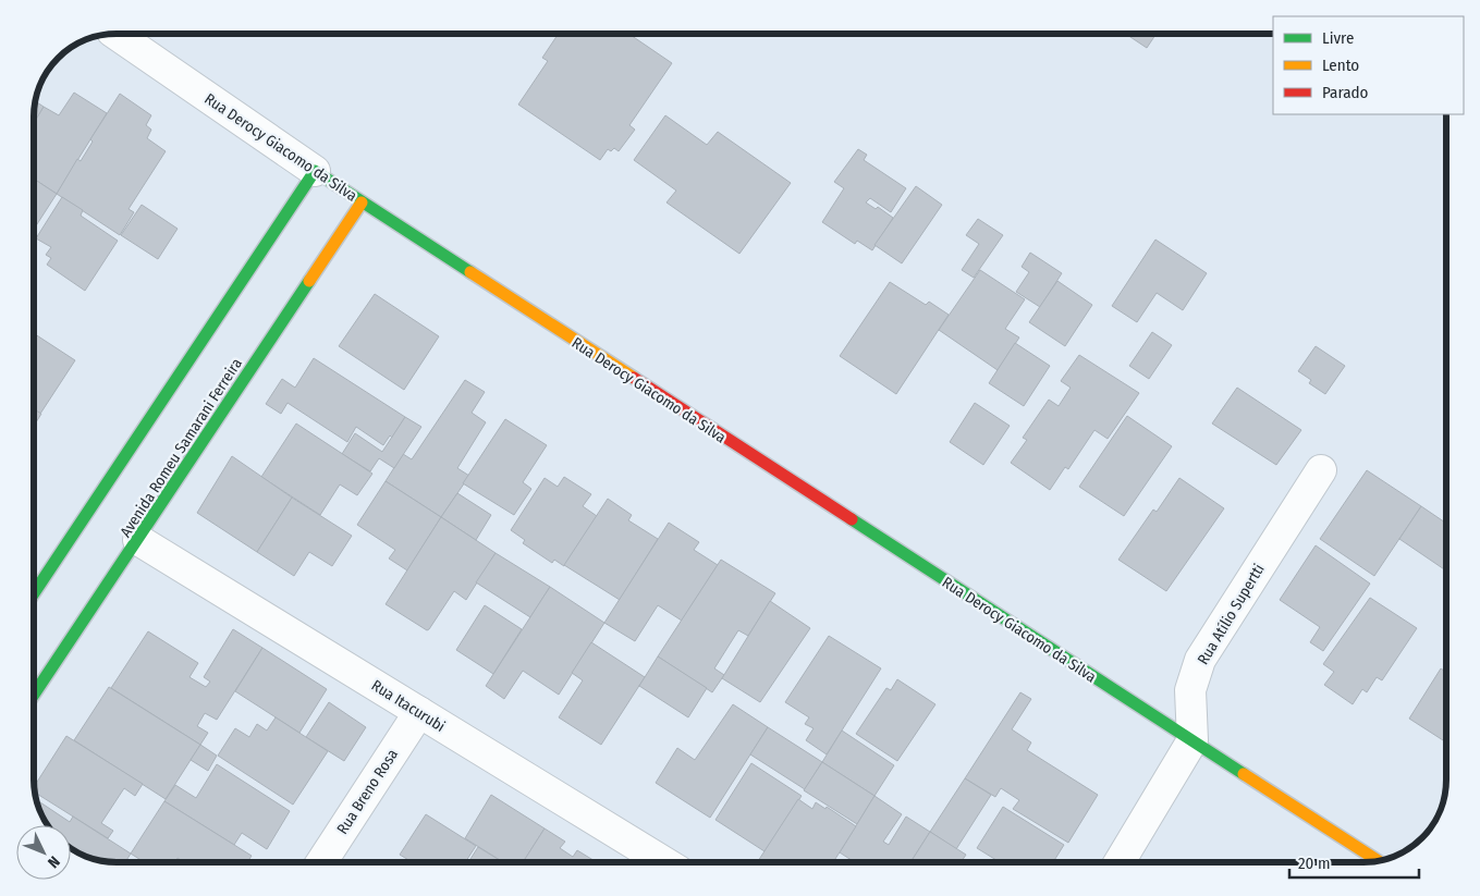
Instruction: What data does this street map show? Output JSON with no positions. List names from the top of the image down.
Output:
{
  "streets": {
    "street": [
      "Rua Derocy Giacomo da Silva",
      "Avenida Romeu Samarani Ferreira",
      "Rua Atílio Supertti",
      "Rua Itacurubi",
      "Rua Breno Rosa"
    ]
  },
  "crossings": [
    ["Rua Derocy Giacomo da Silva", "Avenida Romeu Samarani Ferreira"],
    ["Rua Derocy Giacomo da Silva", "Rua Atílio Supertti"],
    ["Avenida Romeu Samarani Ferreira", "Rua Itacurubi"],
    ["Rua Itacurubi", "Rua Breno Rosa"]
  ],
  "legend": ["Livre", "Lento", "Parado"],
  "scale_bar": "20 m",
  "north": "bottom right"
}
